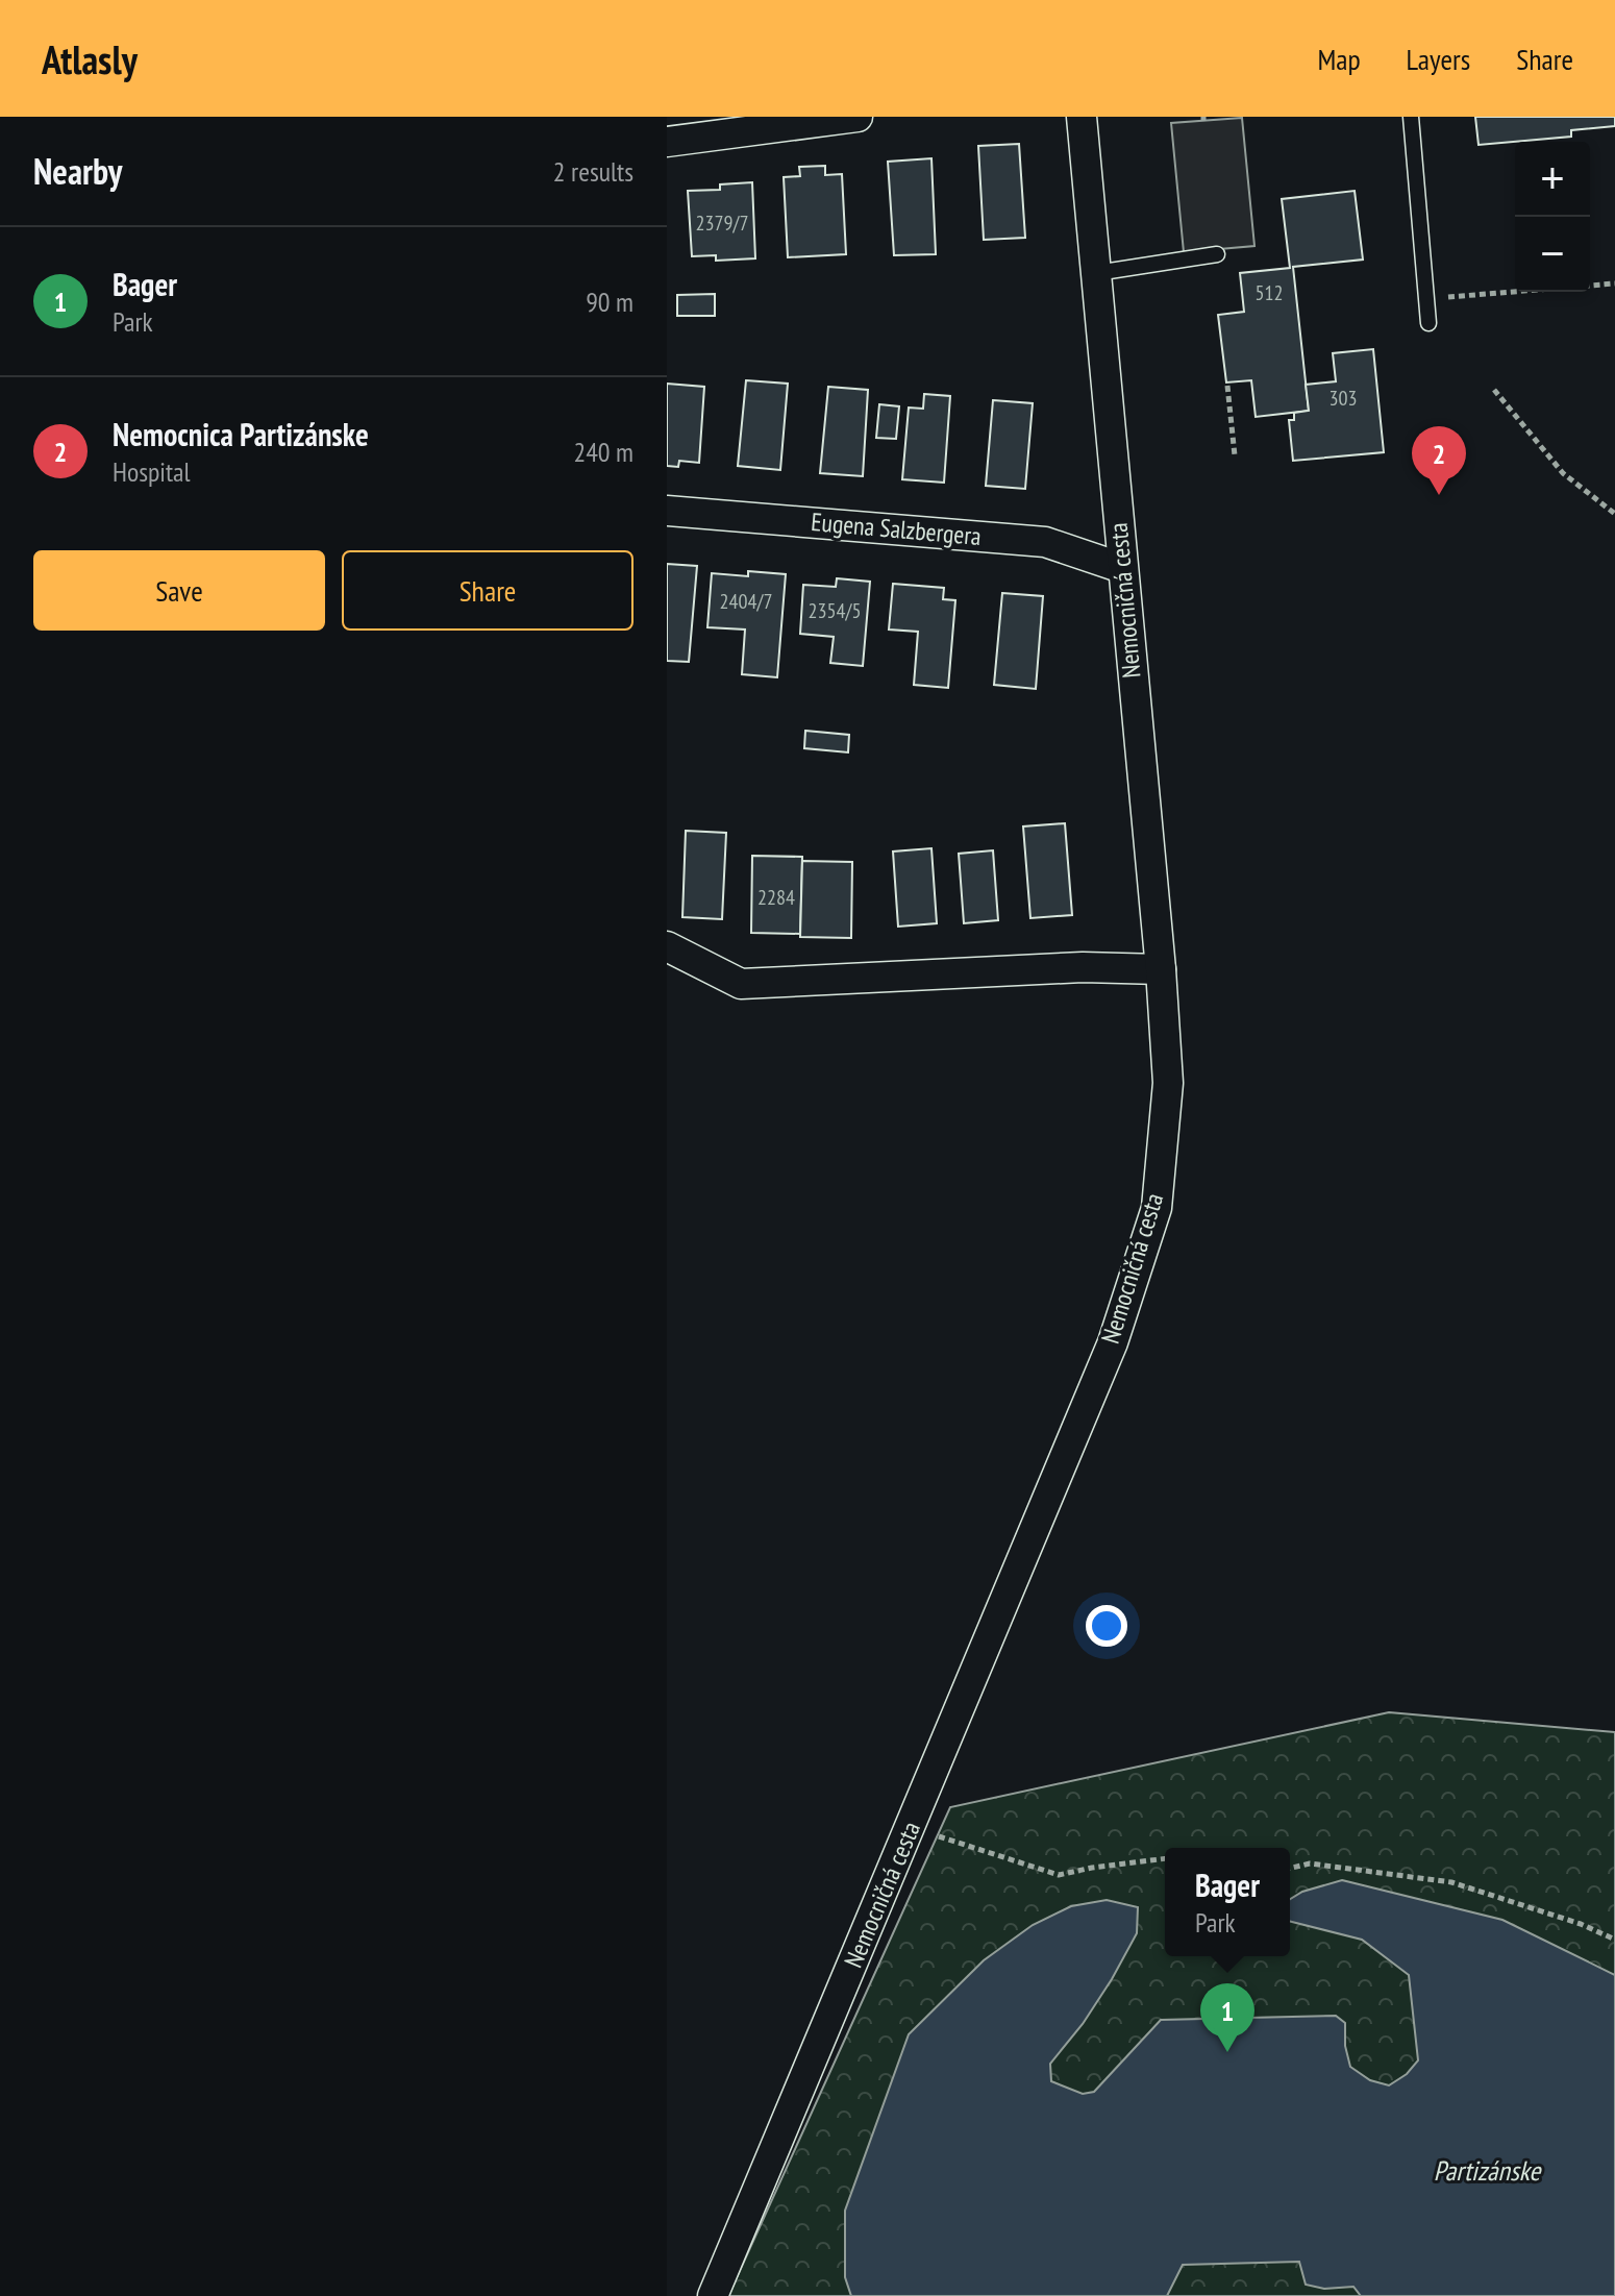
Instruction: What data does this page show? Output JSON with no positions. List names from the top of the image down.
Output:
{
  "streets": {
    "street": ["Eugena Salzbergera", "Nemocničná cesta"]
  },
  "crossings": [
    ["Eugena Salzbergera", "Nemocničná cesta"]
  ],
  "water": ["Partizánske"],
  "house_numbers": [
    "2379/7",
    "512",
    "303",
    "2404/7",
    "2354/5",
    "2284"
  ],
  "page": {
    "header": "Atlasly",
    "nav": ["Map", "Layers", "Share"],
    "heading": ["Nearby", "2 results"],
    "map_buttons": ["+", "−"],
    "list": [
      {
        "mark": "1",
        "name": "Bager",
        "note": "Park",
        "value": "90 m"
      },
      {
        "mark": "2",
        "name": "Nemocnica Partizánske",
        "note": "Hospital",
        "value": "240 m"
      }
    ],
    "pins": ["2", "1"],
    "buttons": ["Save", "Share"],
    "popup": ["Bager", "Park"]
  }
}
